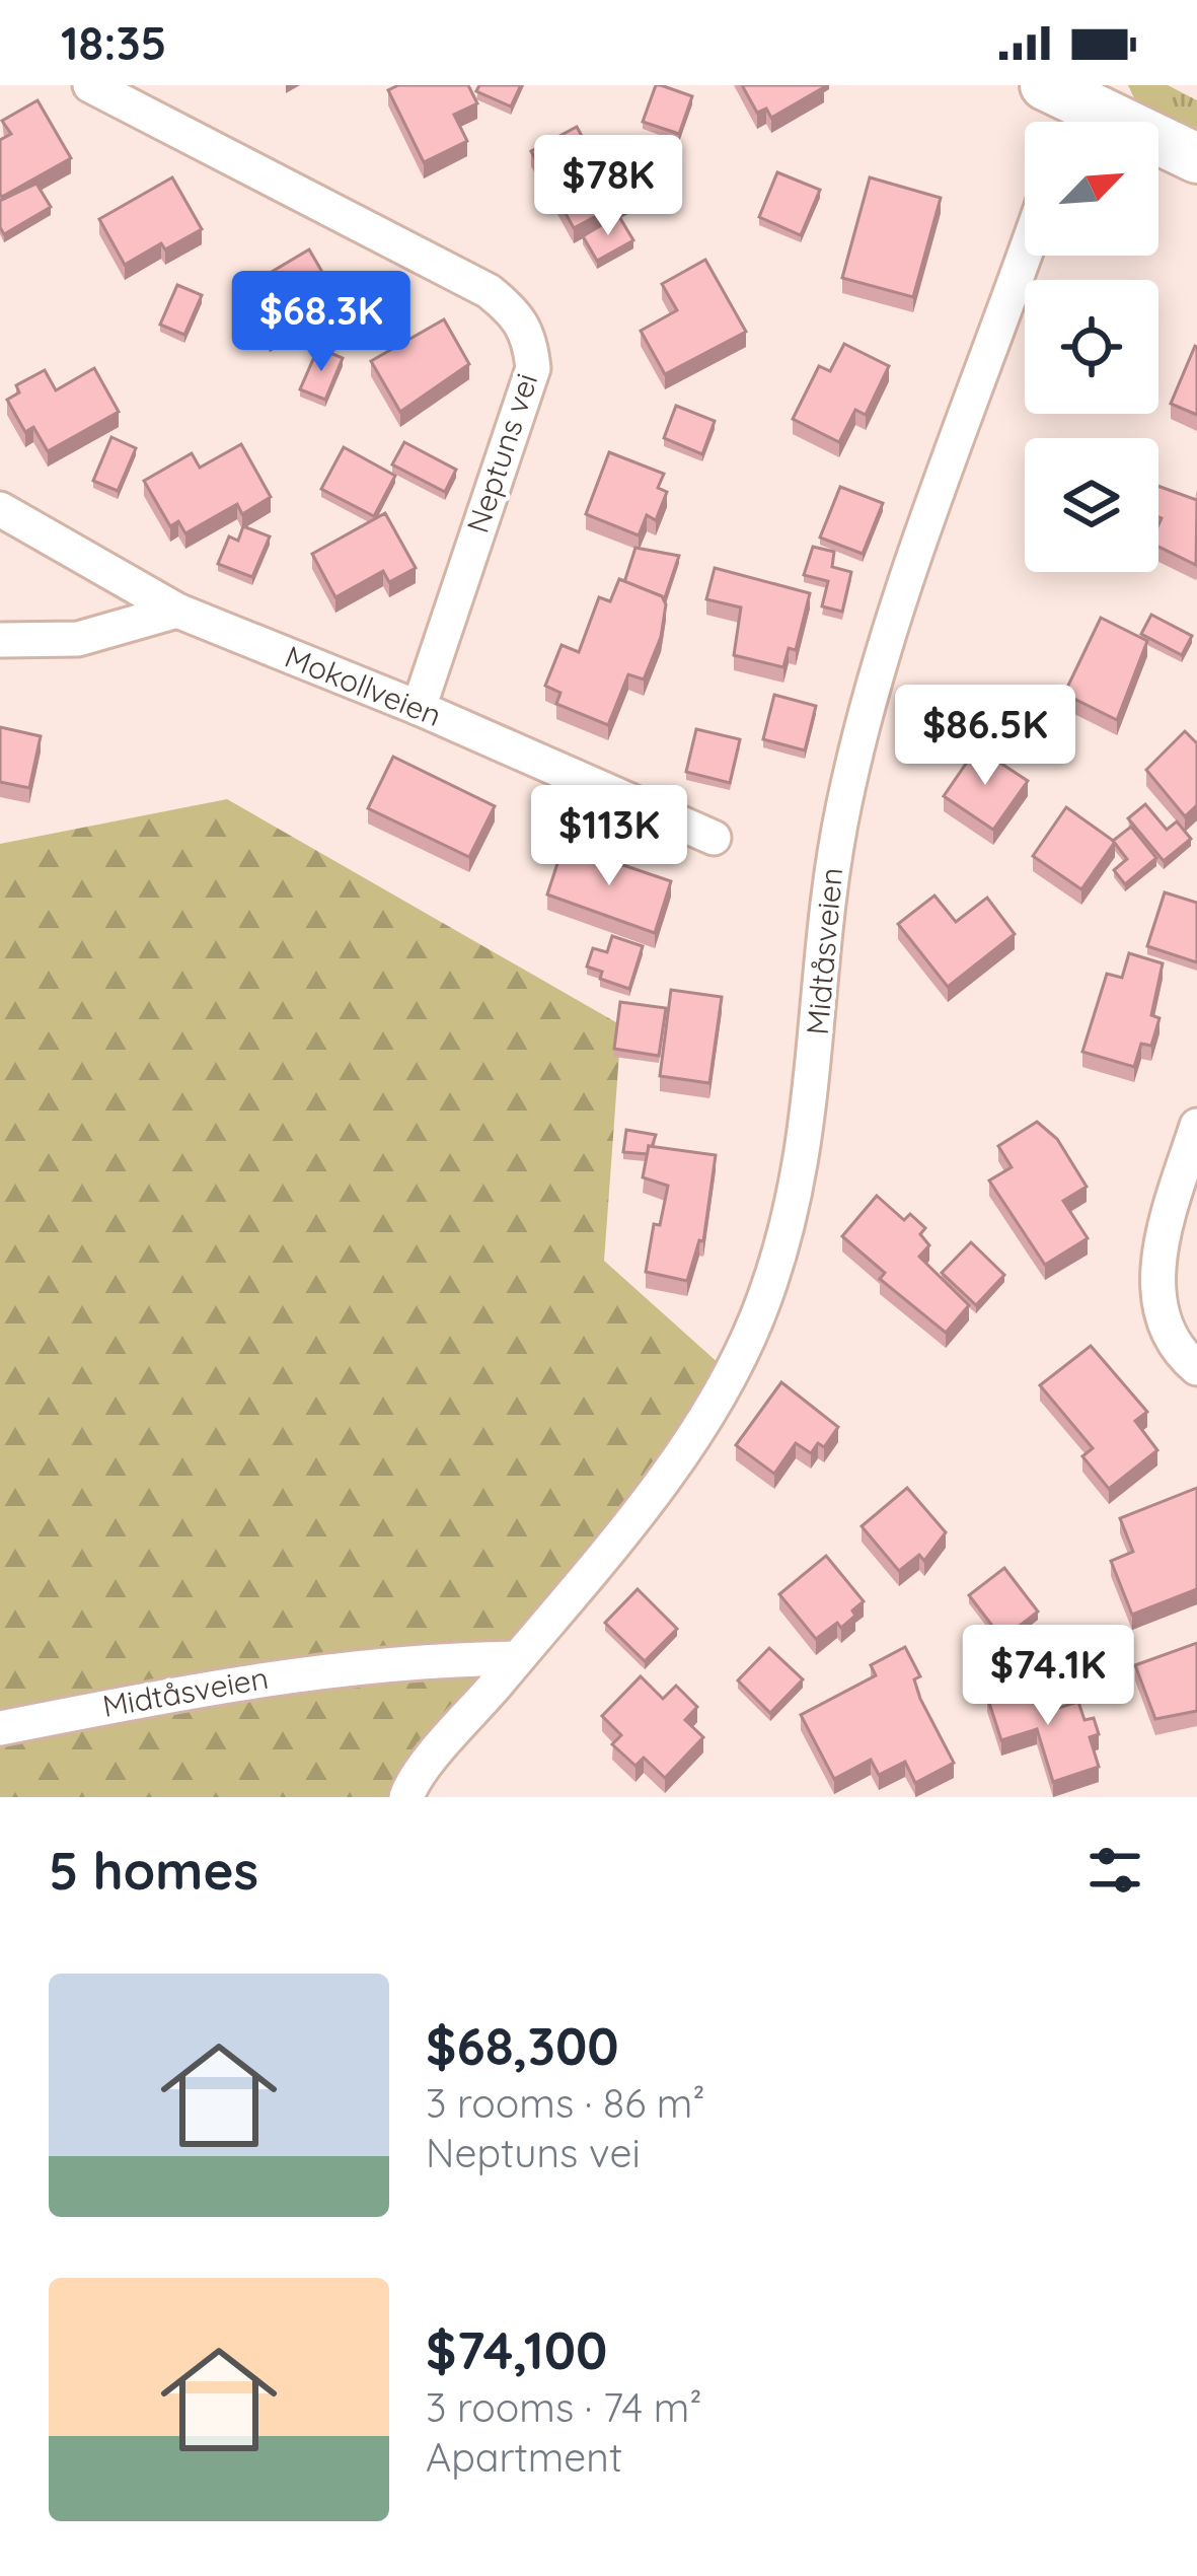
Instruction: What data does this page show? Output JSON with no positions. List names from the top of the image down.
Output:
{
  "streets": {
    "street": ["Neptuns vei", "Mokollveien", "Midtåsveien"]
  },
  "crossings": [
    ["Neptuns vei", "Mokollveien"]
  ],
  "north": "top right",
  "page": {
    "status": "18:35",
    "price": [
      "$78K",
      "$68.3K",
      "$86.5K",
      "$113K",
      "$74.1K"
    ],
    "heading": "5 homes",
    "list": [
      {
        "name": "$68,300",
        "note": "3 rooms · 86 m² · Neptuns vei"
      },
      {
        "name": "$74,100",
        "note": "3 rooms · 74 m² · Apartment"
      }
    ]
  }
}
